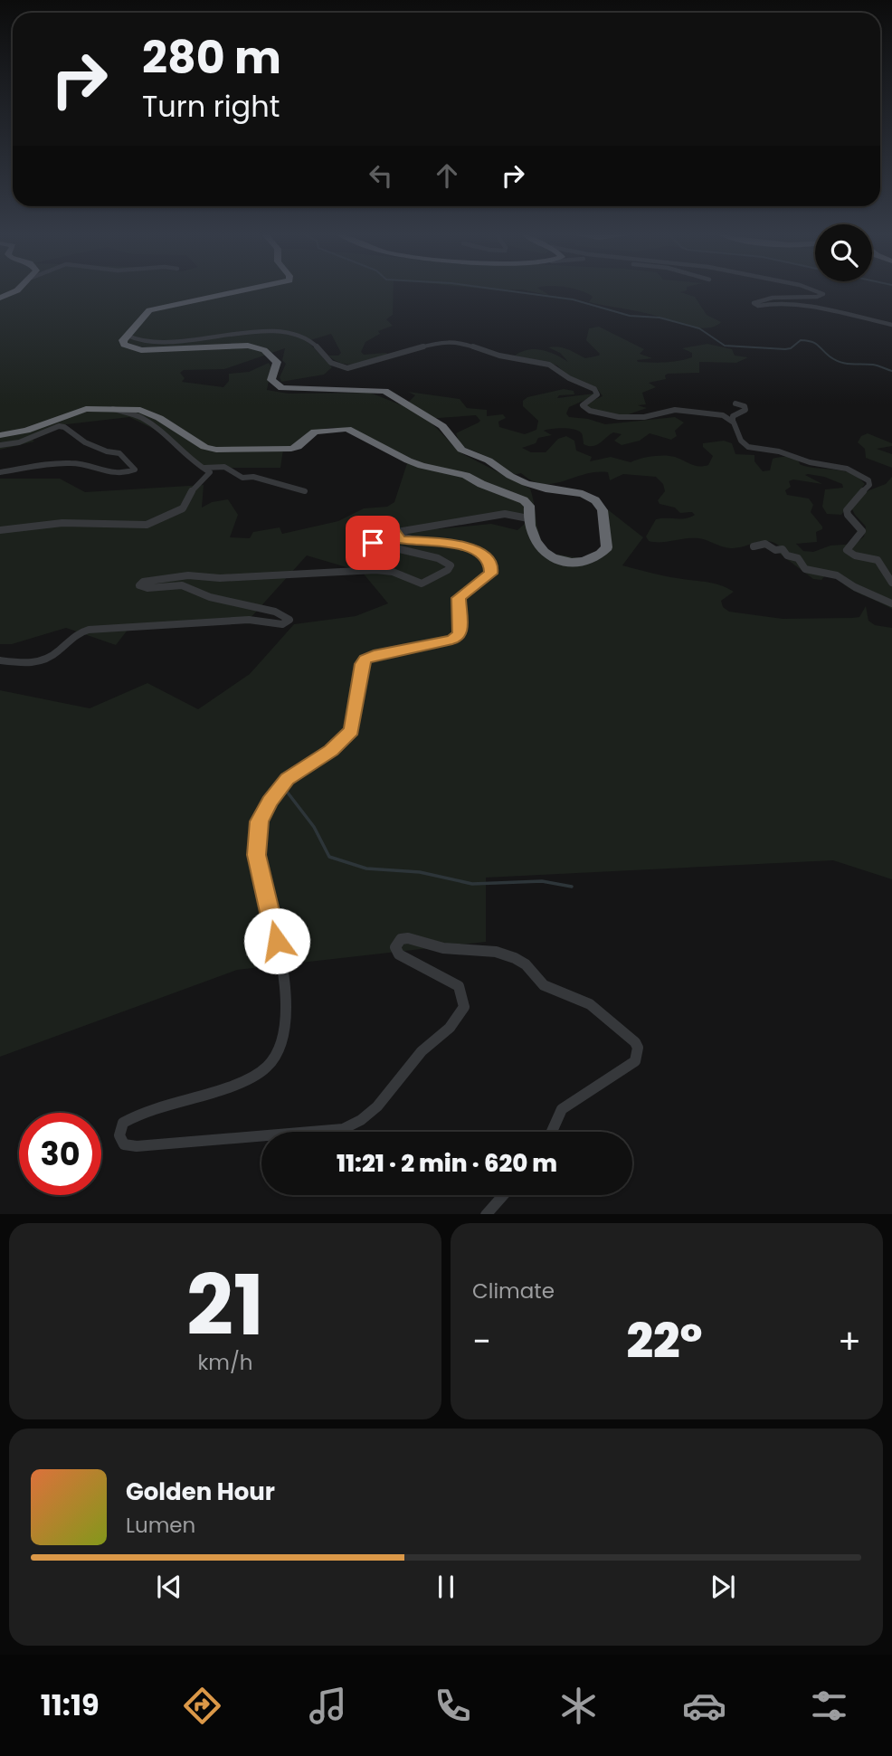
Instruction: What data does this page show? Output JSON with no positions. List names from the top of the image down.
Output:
{
  "page": {
    "turn": ["280 m", "Turn right"],
    "limit": "30",
    "trip": "11:21 · 2 min · 620 m",
    "tile": [
      ["21", "km/h"],
      "Climate"
    ],
    "heat": ["−", "22°", "+"],
    "song": ["Golden Hour", "Lumen"],
    "tabs": "11:19"
  }
}
